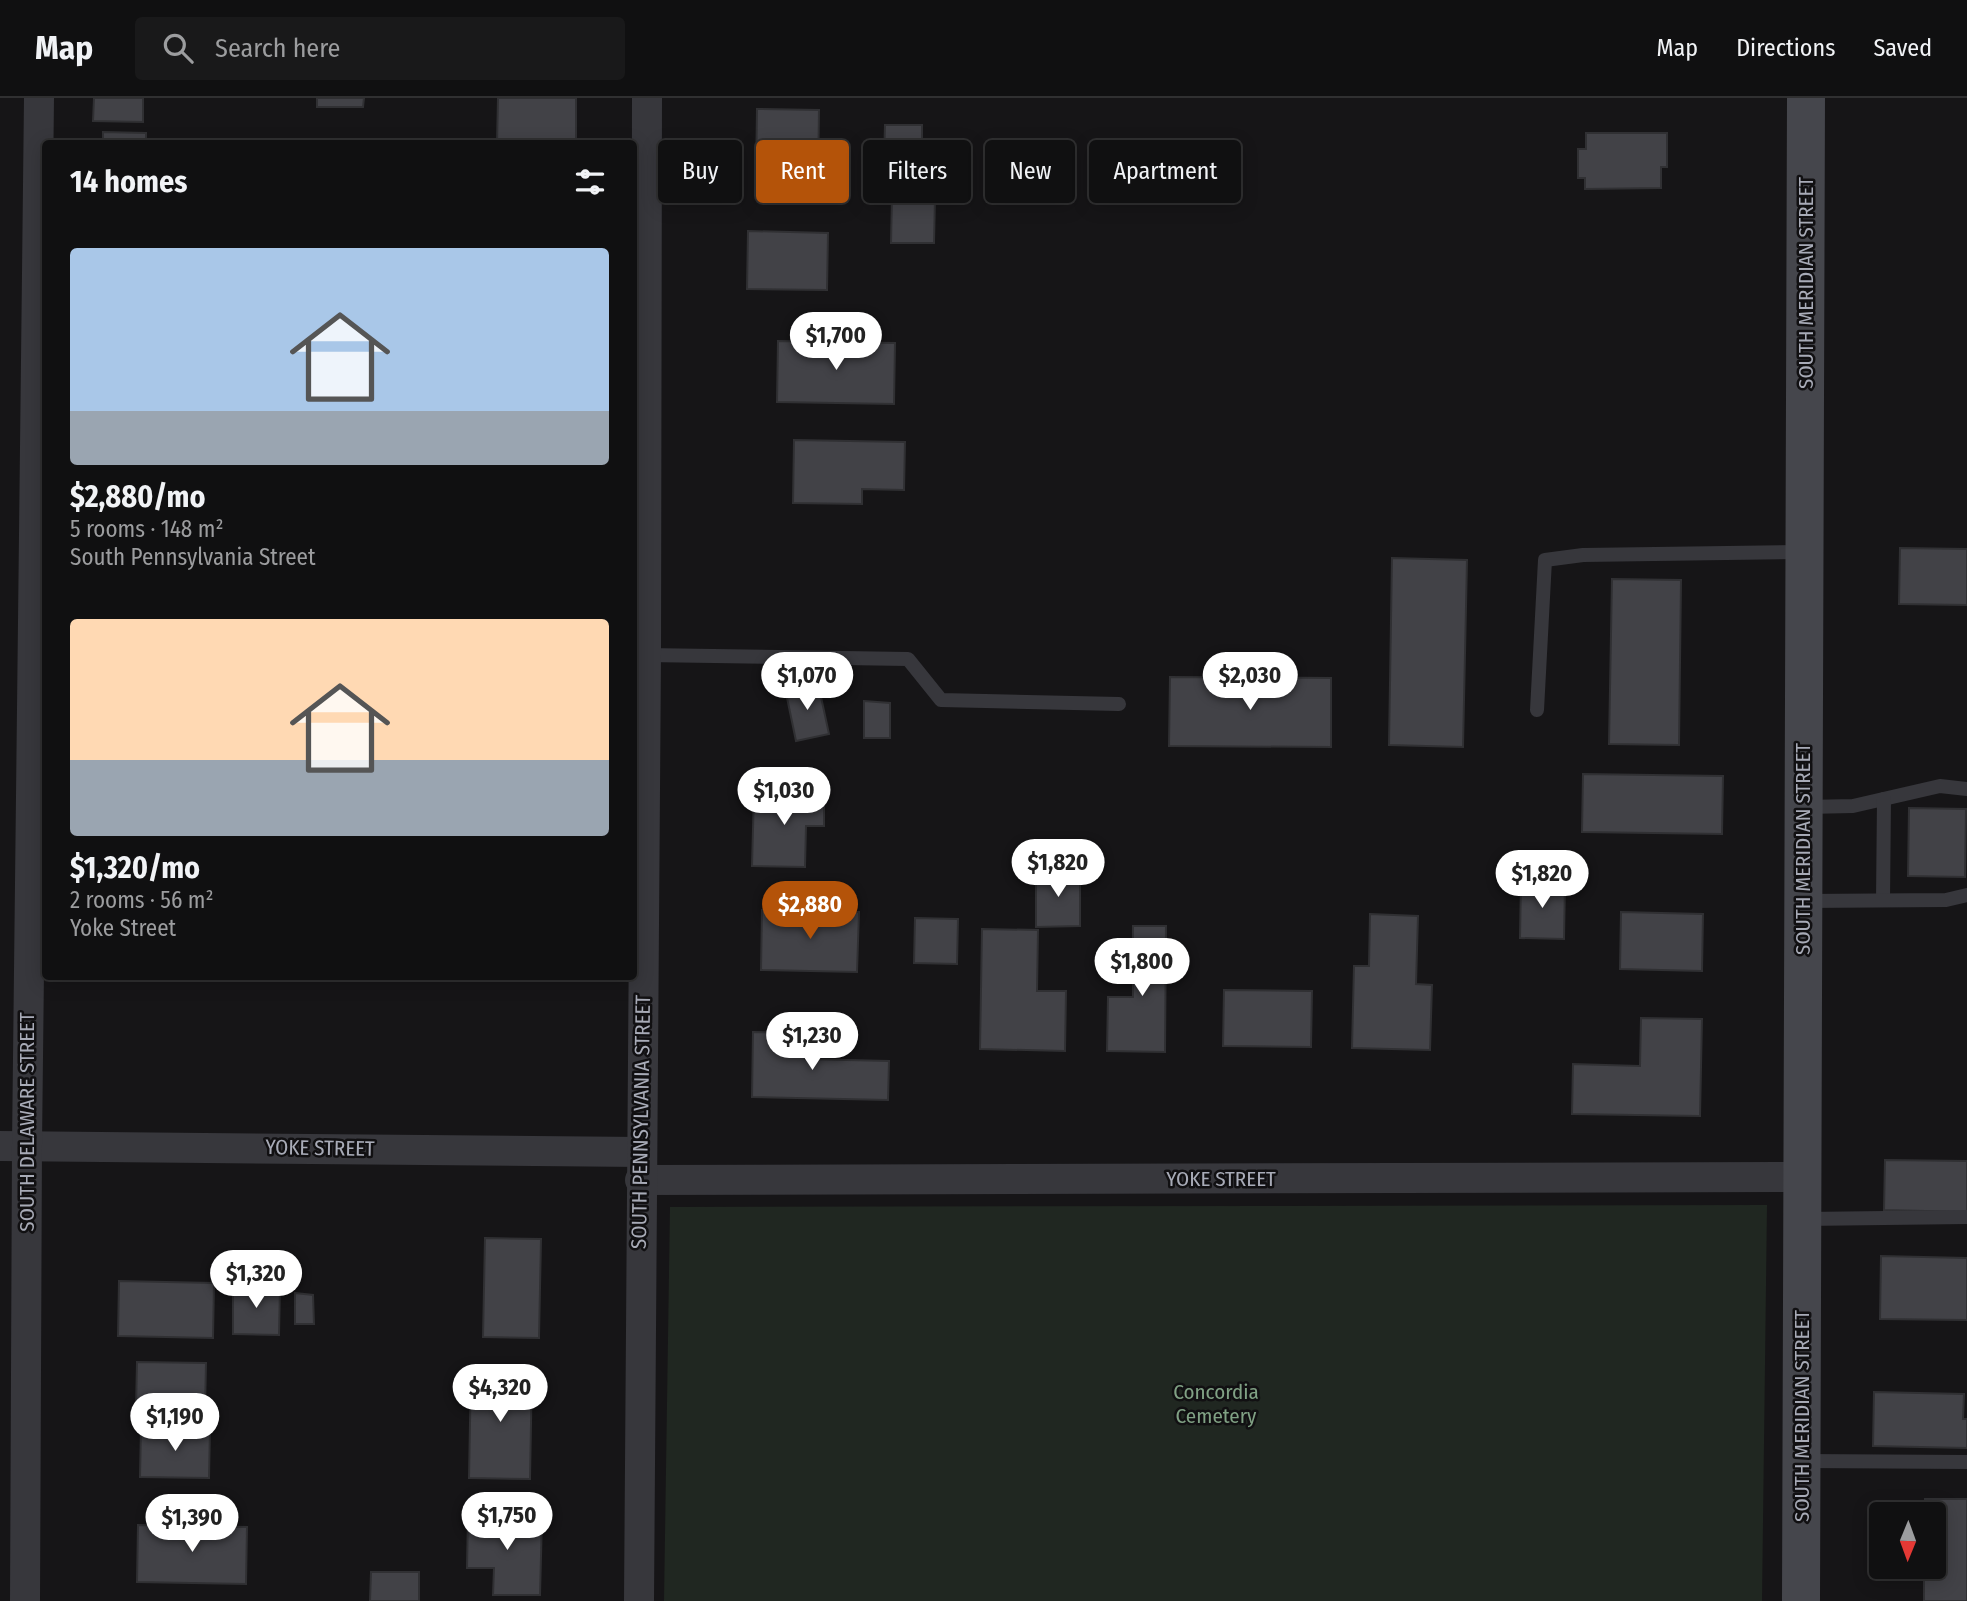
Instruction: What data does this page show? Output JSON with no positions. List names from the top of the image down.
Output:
{
  "streets": {
    "main road": ["SOUTH MERIDIAN STREET"],
    "street": ["SOUTH DELAWARE STREET", "SOUTH PENNSYLVANIA STREET", "YOKE STREET"]
  },
  "crossings": [
    ["SOUTH MERIDIAN STREET", "YOKE STREET"],
    ["SOUTH DELAWARE STREET", "YOKE STREET"],
    ["SOUTH PENNSYLVANIA STREET", "YOKE STREET"]
  ],
  "parks": ["Concordia Cemetery"],
  "north": "bottom",
  "page": {
    "header": "Map",
    "search": "Search here",
    "nav": ["Map", "Directions", "Saved"],
    "chip": [
      "Buy",
      "Rent",
      "Filters",
      "New",
      "Apartment"
    ],
    "heading": "14 homes",
    "list": [
      {
        "name": "$2,880/mo",
        "note": "5 rooms · 148 m² · South Pennsylvania Street"
      },
      {
        "name": "$1,320/mo",
        "note": "2 rooms · 56 m² · Yoke Street"
      }
    ],
    "price": [
      "$1,700",
      "$1,070",
      "$2,030",
      "$1,030",
      "$1,820",
      "$1,820",
      "$2,880",
      "$1,800",
      "$1,230",
      "$1,320",
      "$4,320",
      "$1,190",
      "$1,750",
      "$1,390"
    ]
  }
}
